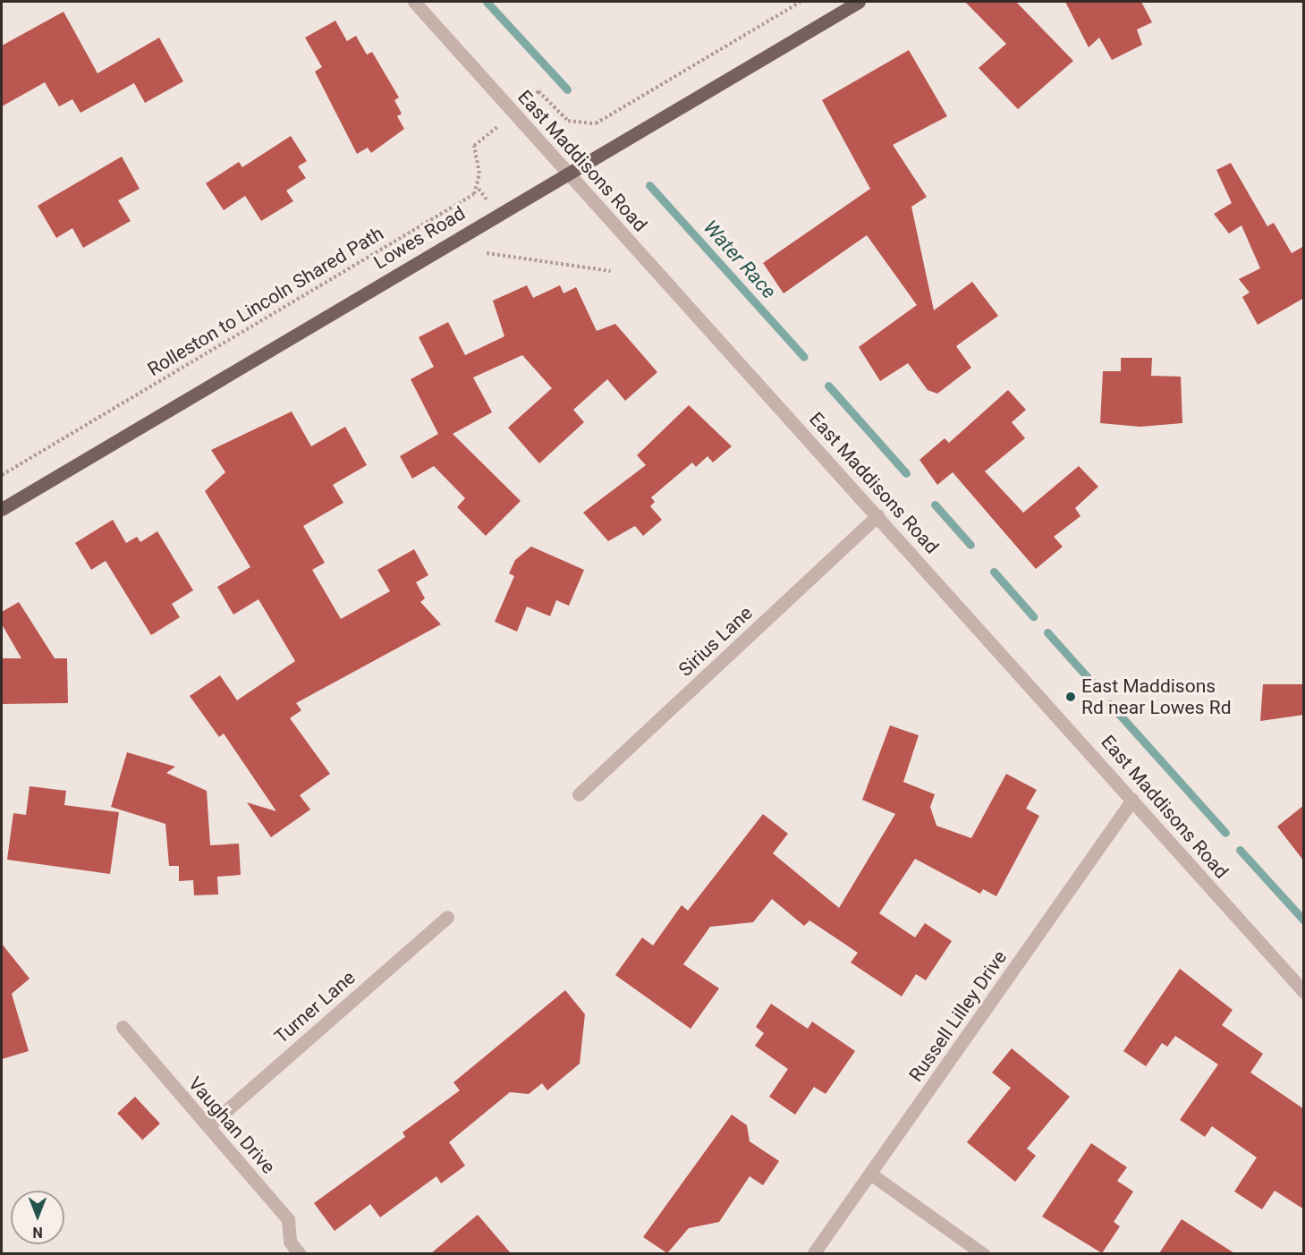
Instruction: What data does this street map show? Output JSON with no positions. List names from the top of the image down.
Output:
{
  "streets": {
    "main road": ["Lowes Road"],
    "street": [
      "East Maddisons Road",
      "Sirius Lane",
      "Turner Lane",
      "Russell Lilley Drive",
      "Vaughan Drive"
    ],
    "path": ["Rolleston to Lincoln Shared Path"]
  },
  "crossings": [
    ["East Maddisons Road", "Lowes Road"],
    ["East Maddisons Road", "Sirius Lane"],
    ["East Maddisons Road", "Russell Lilley Drive"],
    ["Turner Lane", "Vaughan Drive"]
  ],
  "water": ["Water Race"],
  "places": ["East Maddisons Rd near Lowes Rd"],
  "north": "bottom"
}
